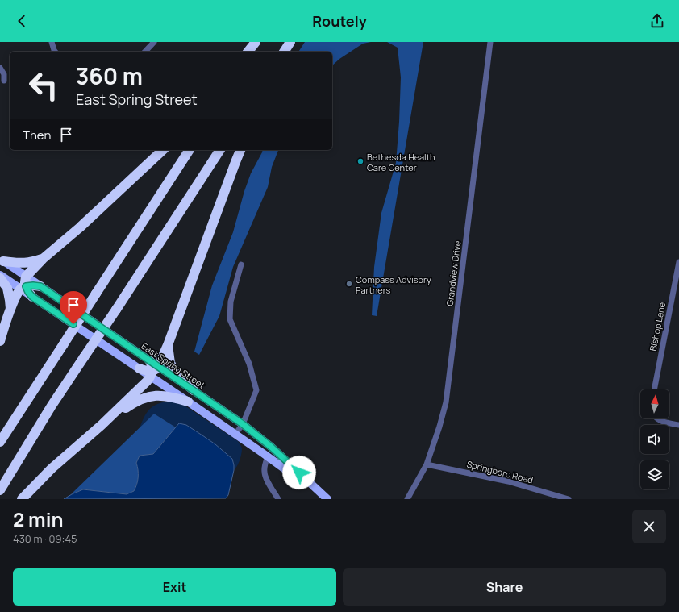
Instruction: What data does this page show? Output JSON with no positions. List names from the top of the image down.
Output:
{
  "streets": {
    "main road": ["East Spring Street"],
    "street": ["Grandview Drive", "Bishop Lane", "Springboro Road"]
  },
  "crossings": [
    ["Grandview Drive", "Springboro Road"]
  ],
  "places": ["Bethesda Health Care Center", "Compass Advisory Partners"],
  "north": "top",
  "page": {
    "header": "Routely",
    "turn": ["360 m", "East Spring Street"],
    "then": "Then",
    "heading": ["2 min", "430 m · 09:45"],
    "buttons": ["Exit", "Share"]
  }
}
